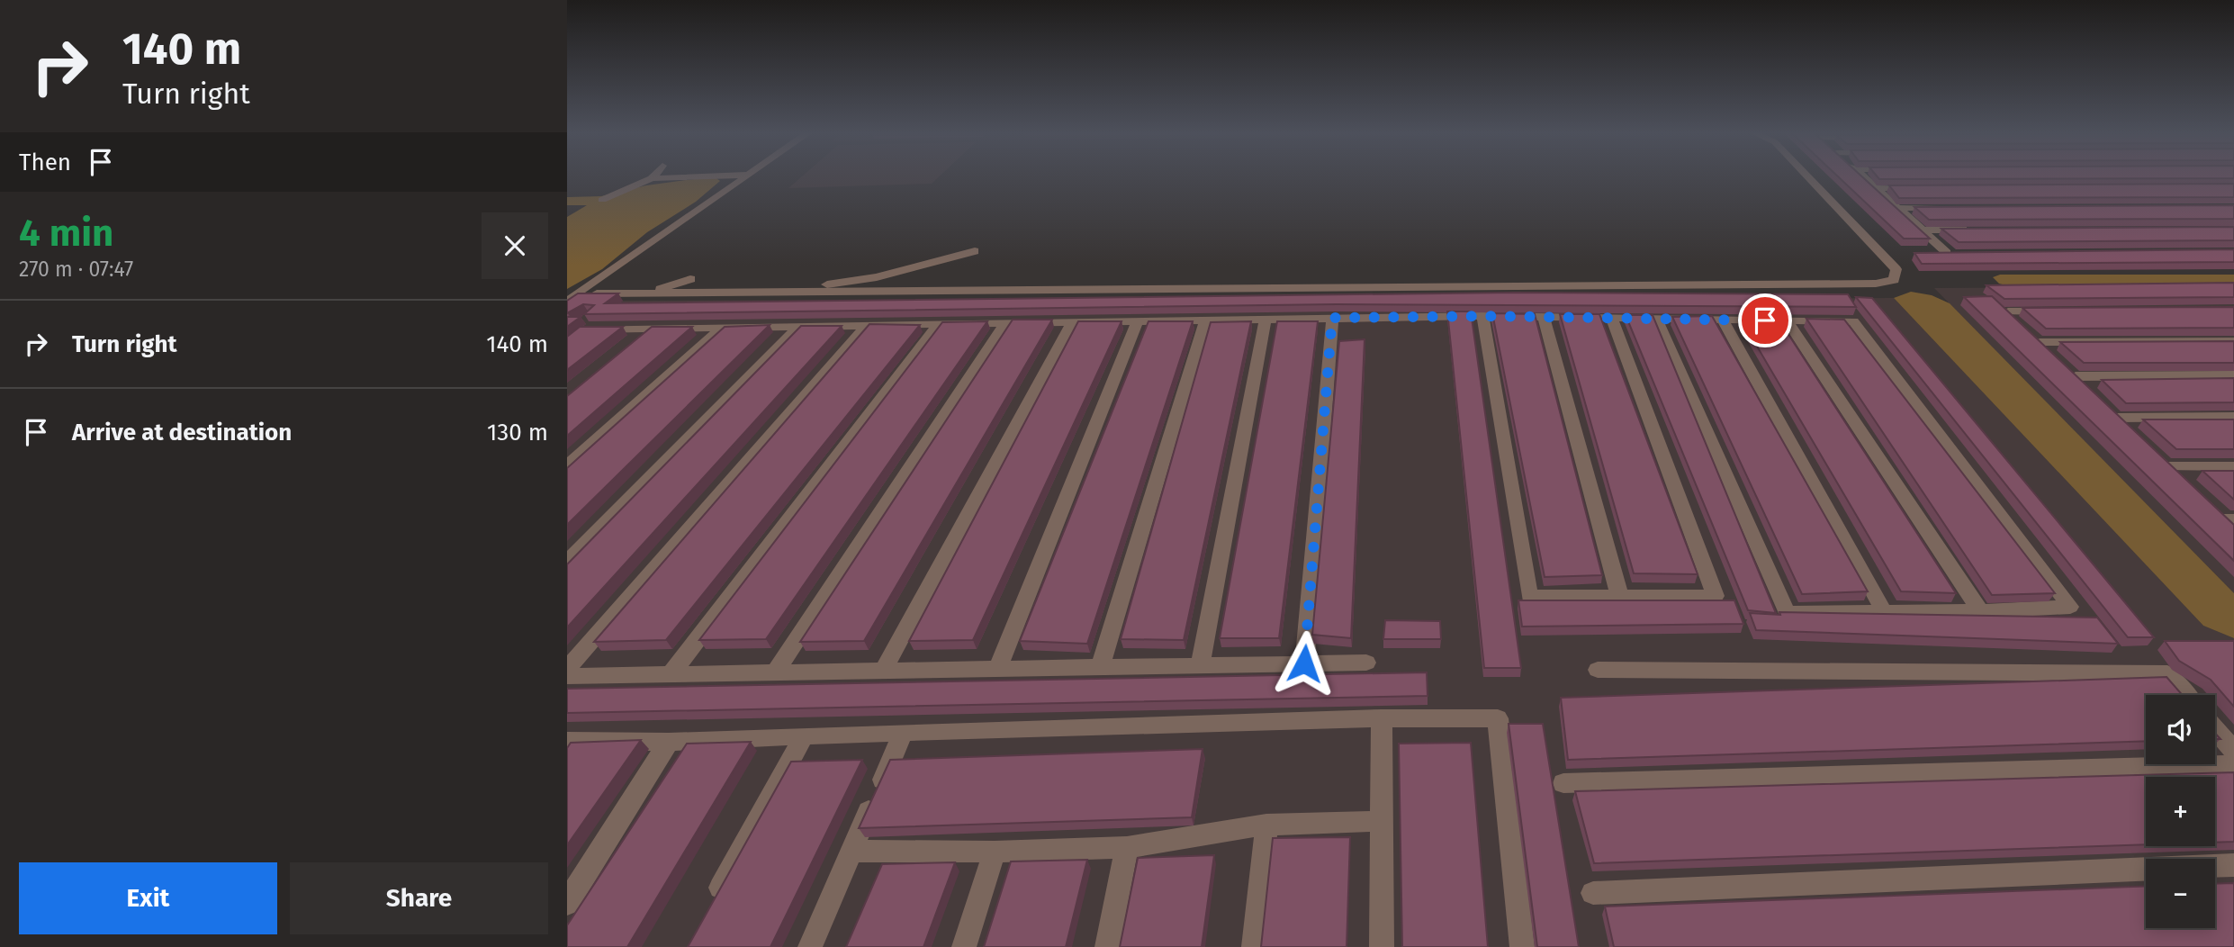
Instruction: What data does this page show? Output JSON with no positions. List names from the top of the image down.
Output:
{
  "page": {
    "turn": ["140 m", "Turn right"],
    "then": "Then",
    "heading": ["4 min", "270 m · 07:47"],
    "list": [
      {
        "name": "Turn right",
        "value": "140 m"
      },
      {
        "name": "Arrive at destination",
        "value": "130 m"
      }
    ],
    "map_buttons": ["+", "−"],
    "buttons": ["Exit", "Share"]
  }
}
